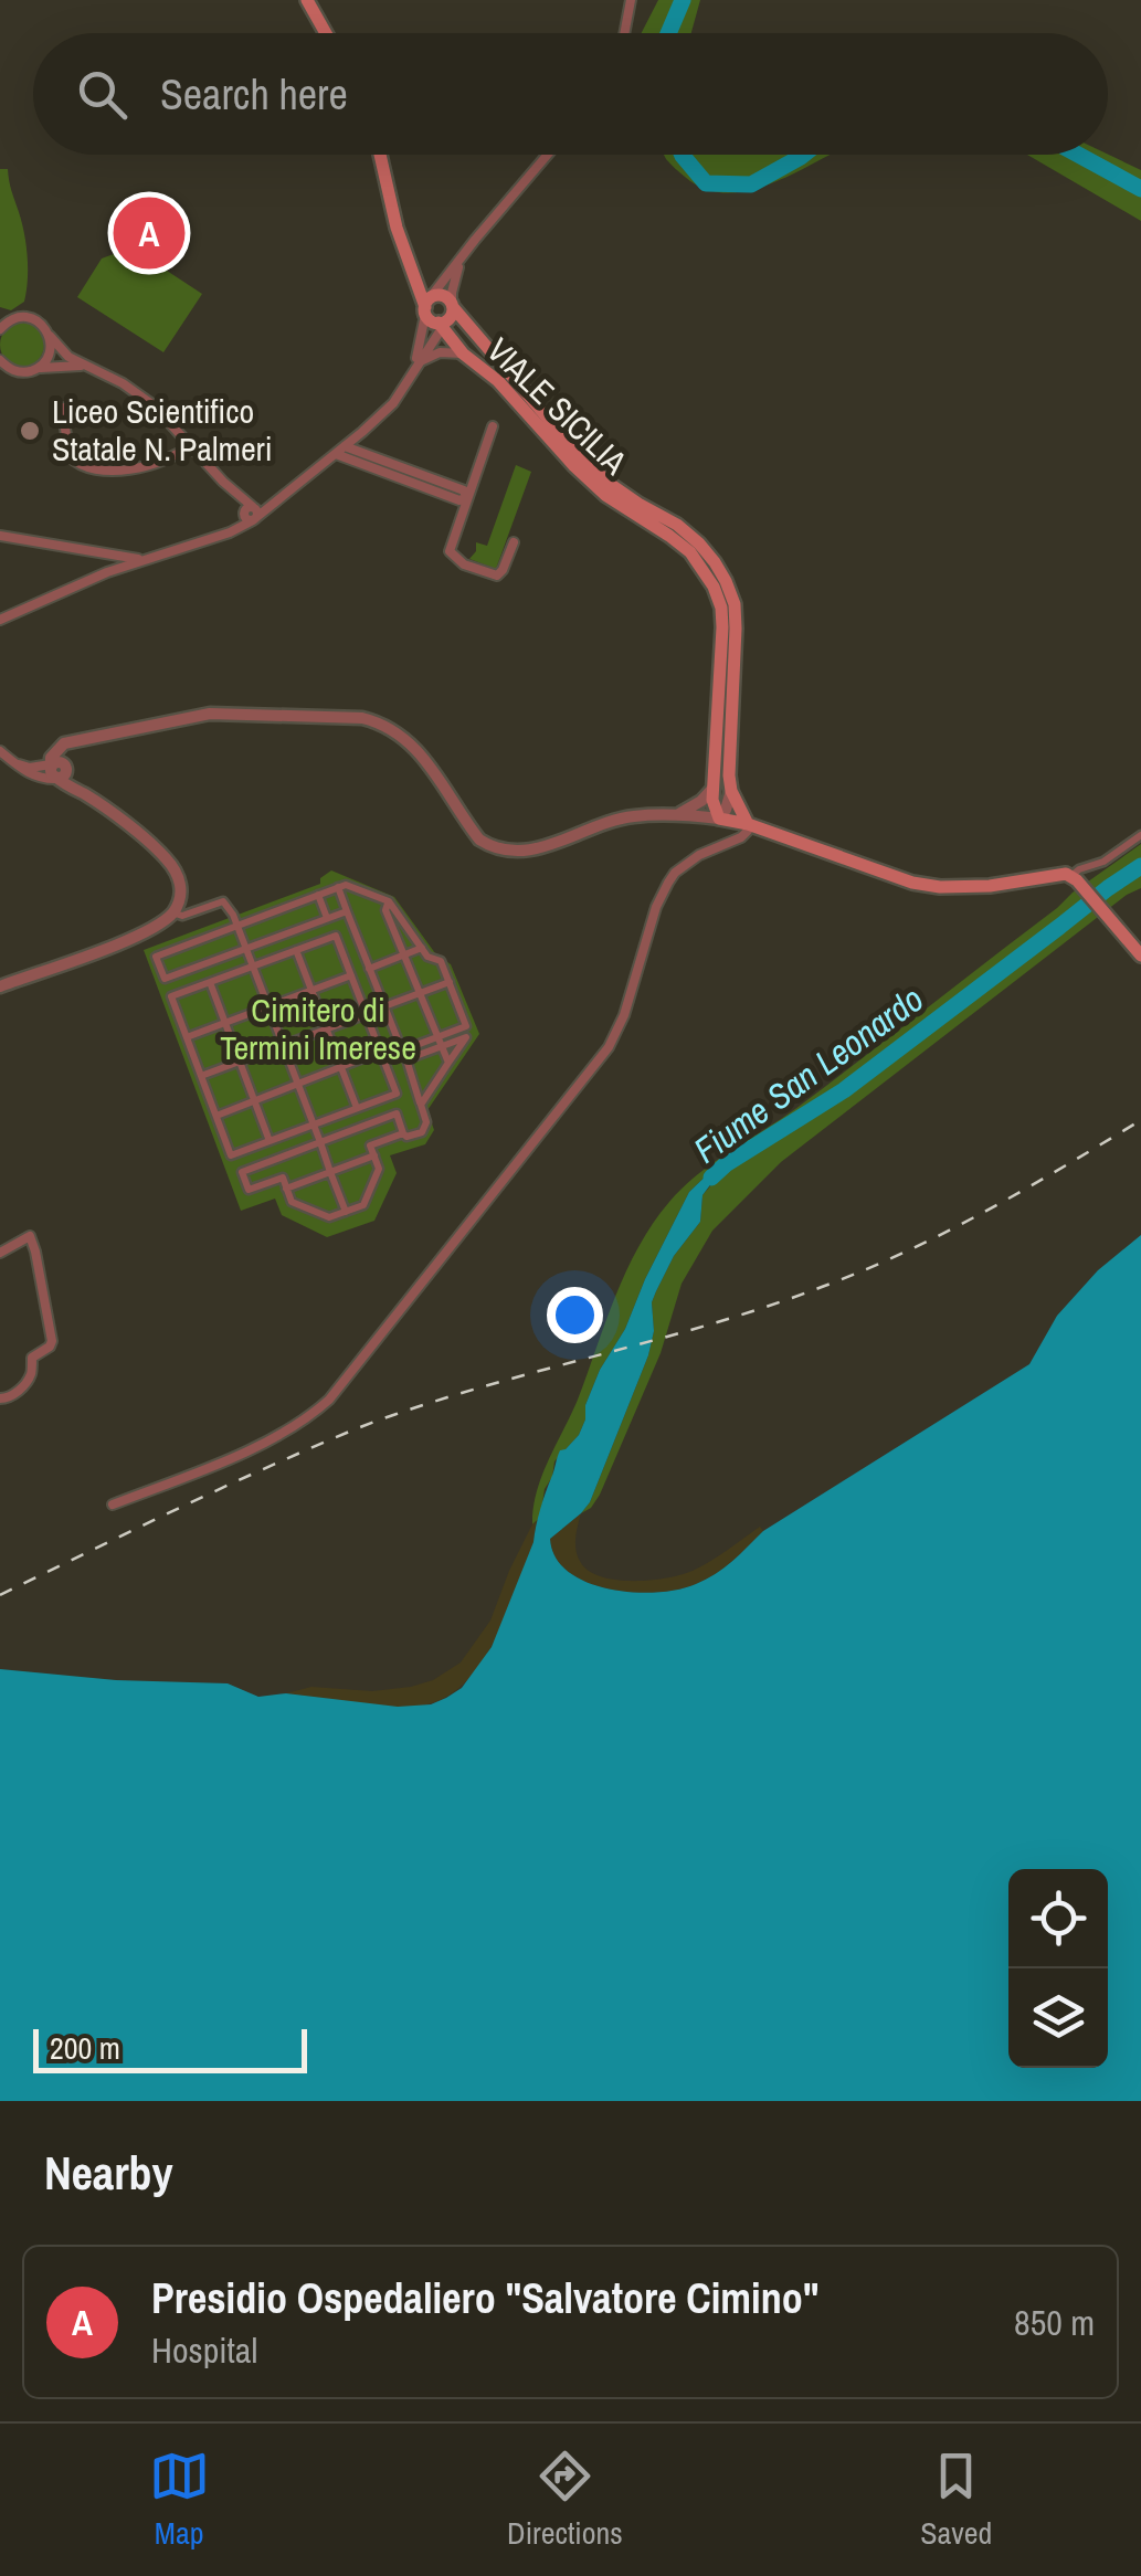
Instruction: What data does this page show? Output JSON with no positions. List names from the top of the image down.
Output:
{
  "streets": {
    "main road": ["VIALE SICILIA"]
  },
  "water": ["Fiume San Leonardo"],
  "parks": ["Cimitero di Termini Imerese"],
  "places": ["Liceo Scientifico Statale N. Palmeri"],
  "scale_bar": "200 m",
  "page": {
    "search": "Search here",
    "pins": "A",
    "scale": "200 m",
    "heading": "Nearby",
    "list": [
      {
        "mark": "A",
        "name": "Presidio Ospedaliero \"Salvatore Cimino\"",
        "note": "Hospital",
        "value": "850 m"
      }
    ],
    "nav": ["Map", "Directions", "Saved"]
  }
}
